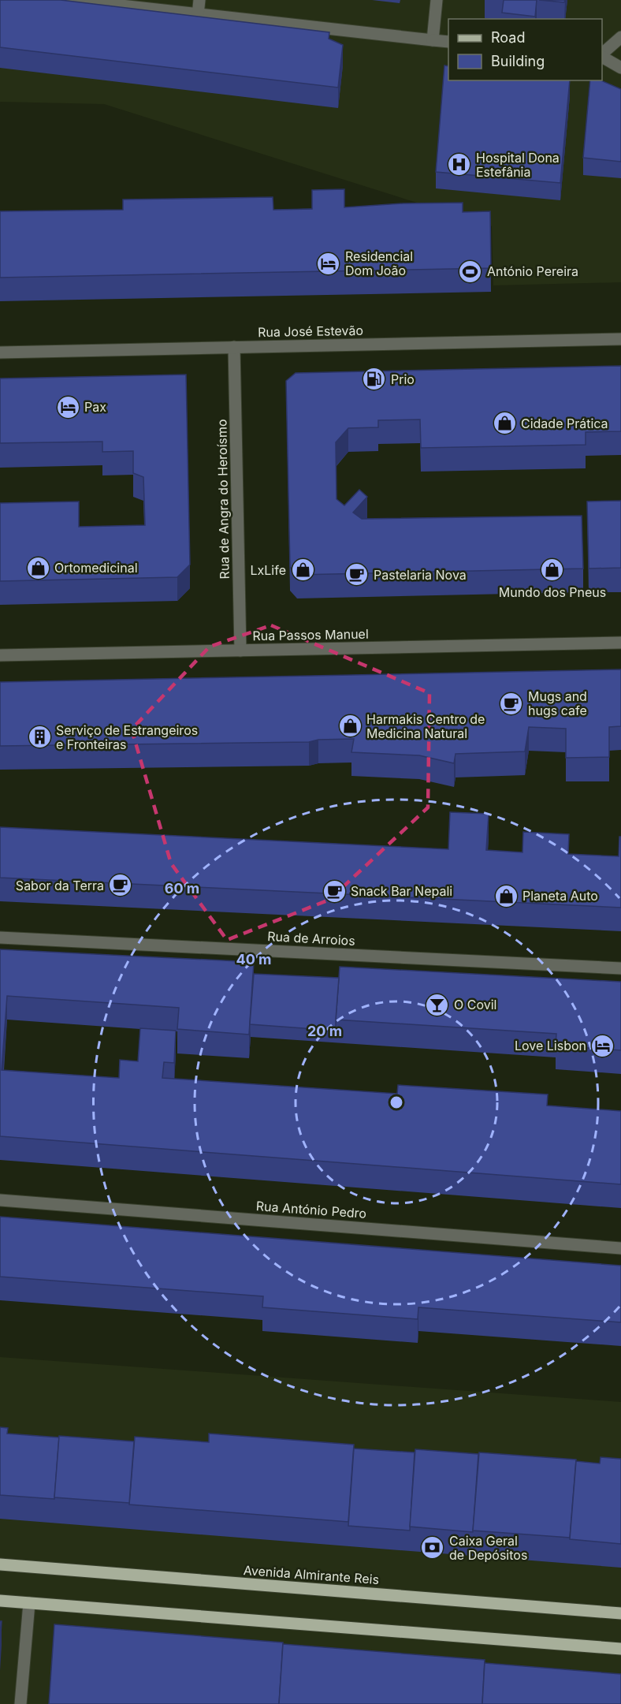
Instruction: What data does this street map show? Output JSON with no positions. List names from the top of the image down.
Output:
{
  "streets": {
    "main road": ["Avenida Almirante Reis"],
    "street": [
      "Rua José Estevão",
      "Rua de Angra do Heroísmo",
      "Rua Passos Manuel",
      "Rua de Arroios",
      "Rua António Pedro"
    ]
  },
  "crossings": [
    ["Rua José Estevão", "Rua de Angra do Heroísmo"],
    ["Rua de Angra do Heroísmo", "Rua Passos Manuel"]
  ],
  "places": {
    "hospital": ["Hospital Dona Estefânia"],
    "hotel": ["Residencial Dom João", "Pax", "Love Lisbon"],
    "sports": ["António Pereira"],
    "fuel station": ["Prio"],
    "shop": [
      "Cidade Prática",
      "Ortomedicinal",
      "LxLife",
      "Mundo dos Pneus",
      "Harmakis Centro de Medicina Natural",
      "Planeta Auto"
    ],
    "cafe": [
      "Pastelaria Nova",
      "Mugs and hugs cafe",
      "Sabor da Terra",
      "Snack Bar Nepali"
    ],
    "building": ["Serviço de Estrangeiros e Fronteiras"],
    "bar": ["O Covil"],
    "bank": ["Caixa Geral de Depósitos"]
  },
  "legend": ["Road", "Building"],
  "rings": ["60 m", "40 m", "20 m"]
}
